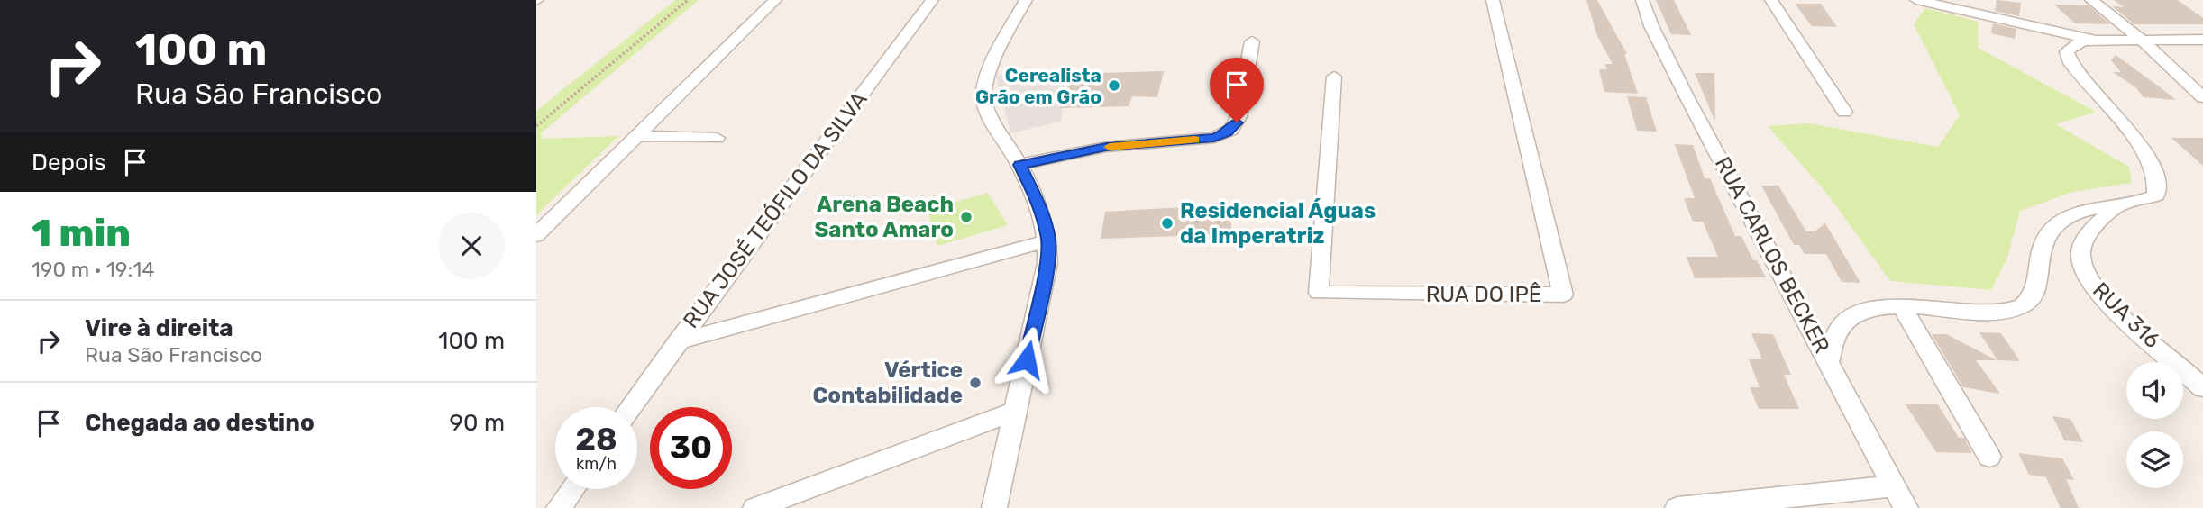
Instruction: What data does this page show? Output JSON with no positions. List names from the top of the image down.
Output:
{
  "streets": {
    "street": [
      "RUA JOSÉ TEÓFILO DA SILVA",
      "RUA CARLOS BECKER",
      "RUA DO IPÊ",
      "RUA 316"
    ]
  },
  "places": [
    "Cerealista Grão em Grão",
    "Arena Beach Santo Amaro",
    "Residencial Águas da Imperatriz",
    "Vértice Contabilidade"
  ],
  "page": {
    "turn": ["100 m", "Rua São Francisco"],
    "then": "Depois",
    "heading": ["1 min", "190 m · 19:14"],
    "list": [
      {
        "name": "Vire à direita",
        "note": "Rua São Francisco",
        "value": "100 m"
      },
      {
        "name": "Chegada ao destino",
        "value": "90 m"
      }
    ],
    "speed": "28 km/h",
    "limit": "30"
  }
}
